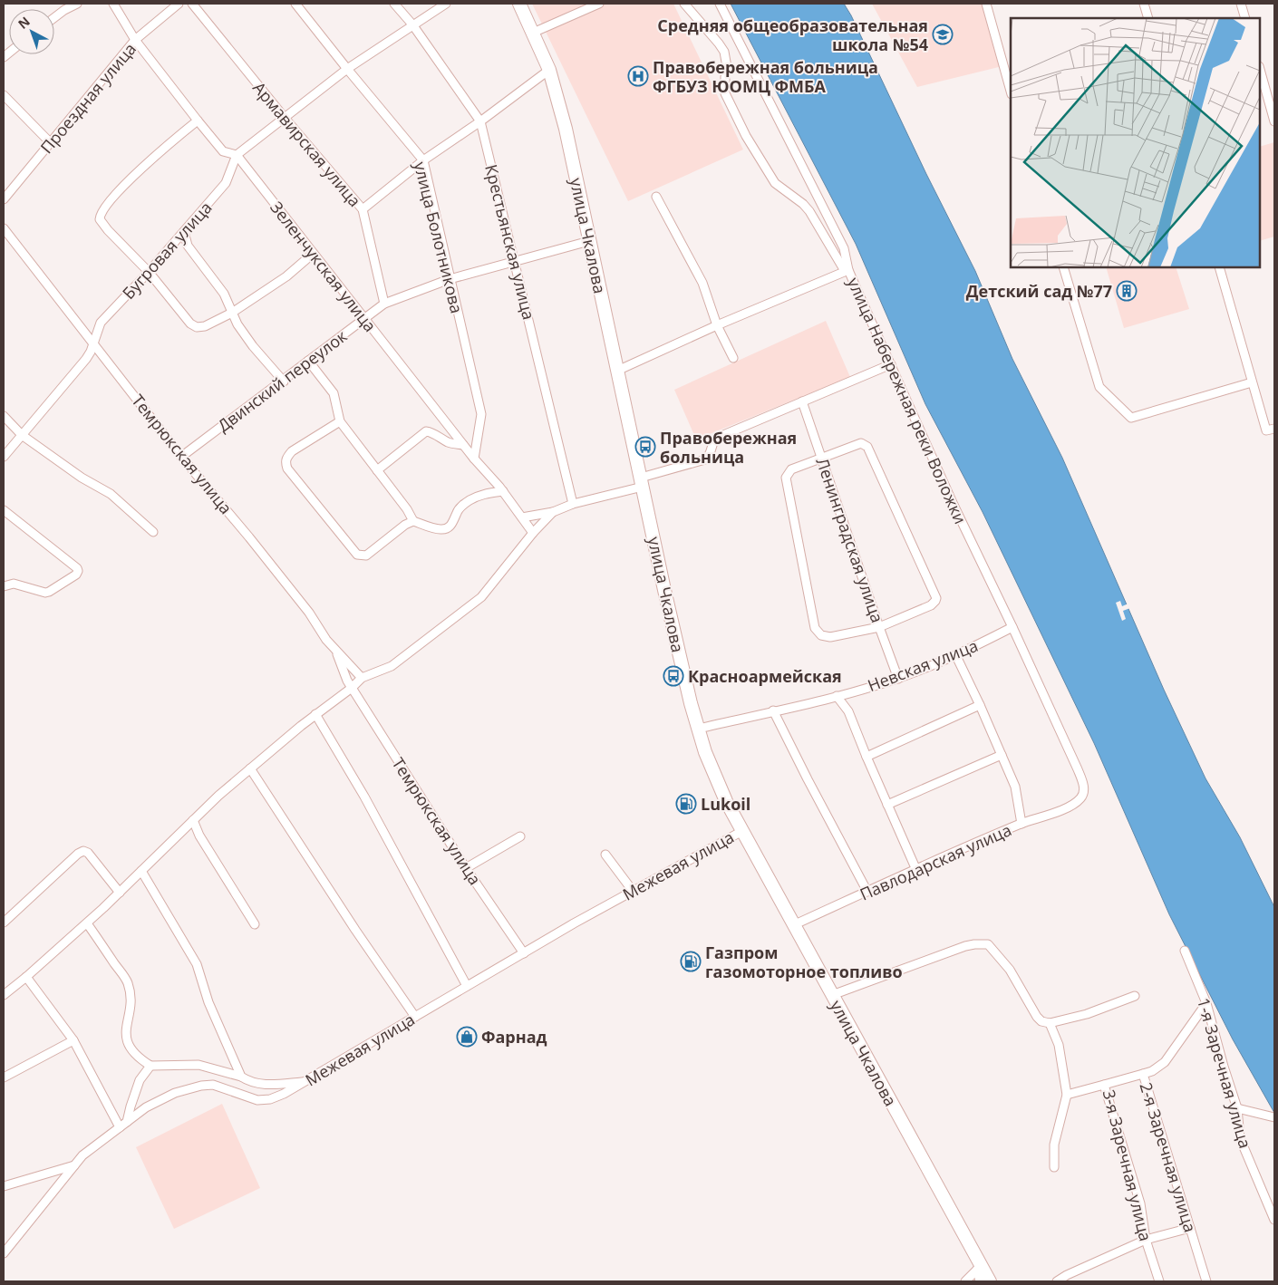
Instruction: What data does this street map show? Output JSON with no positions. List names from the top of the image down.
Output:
{
  "streets": {
    "main road": ["улица Чкалова"],
    "street": [
      "Проездная улица",
      "Армавирская улица",
      "улица Болотникова",
      "Крестьянская улица",
      "Бугровая улица",
      "Зеленчукская улица",
      "Двинский переулок",
      "улица Набережная реки Воложки",
      "Темрюкская улица",
      "Ленинградская улица",
      "Невская улица",
      "Павлодарская улица",
      "Межевая улица",
      "1-я Заречная улица",
      "2-я Заречная улица",
      "3-я Заречная улица"
    ]
  },
  "crossings": [
    ["Проездная улица", "Зеленчукская улица"],
    ["Армавирская улица", "Двинский переулок"],
    ["улица Чкалова", "Двинский переулок"],
    ["улица Чкалова", "Невская улица"],
    ["улица Чкалова", "Павлодарская улица"],
    ["улица Чкалова", "Межевая улица"],
    ["улица Болотникова", "Зеленчукская улица"],
    ["улица Болотникова", "Двинский переулок"],
    ["Крестьянская улица", "Двинский переулок"],
    ["Бугровая улица", "Зеленчукская улица"],
    ["Бугровая улица", "Темрюкская улица"],
    ["Зеленчукская улица", "Двинский переулок"],
    ["Двинский переулок", "Темрюкская улица"],
    ["улица Набережная реки Воложки", "Невская улица"],
    ["улица Набережная реки Воложки", "Павлодарская улица"],
    ["Темрюкская улица", "Межевая улица"],
    ["Ленинградская улица", "Невская улица"],
    ["1-я Заречная улица", "2-я Заречная улица"],
    ["2-я Заречная улица", "3-я Заречная улица"]
  ],
  "places": {
    "school or university": ["Средняя общеобразовательная школа №54"],
    "hospital": ["Правобережная больница ФГБУЗ ЮОМЦ ФМБА"],
    "building": ["Детский сад №77"],
    "bus stop": ["Правобережная больница", "Красноармейская"],
    "fuel station": ["Lukoil", "Газпром газомоторное топливо"],
    "shop": ["Фарнад"]
  },
  "north": "top left"
}
